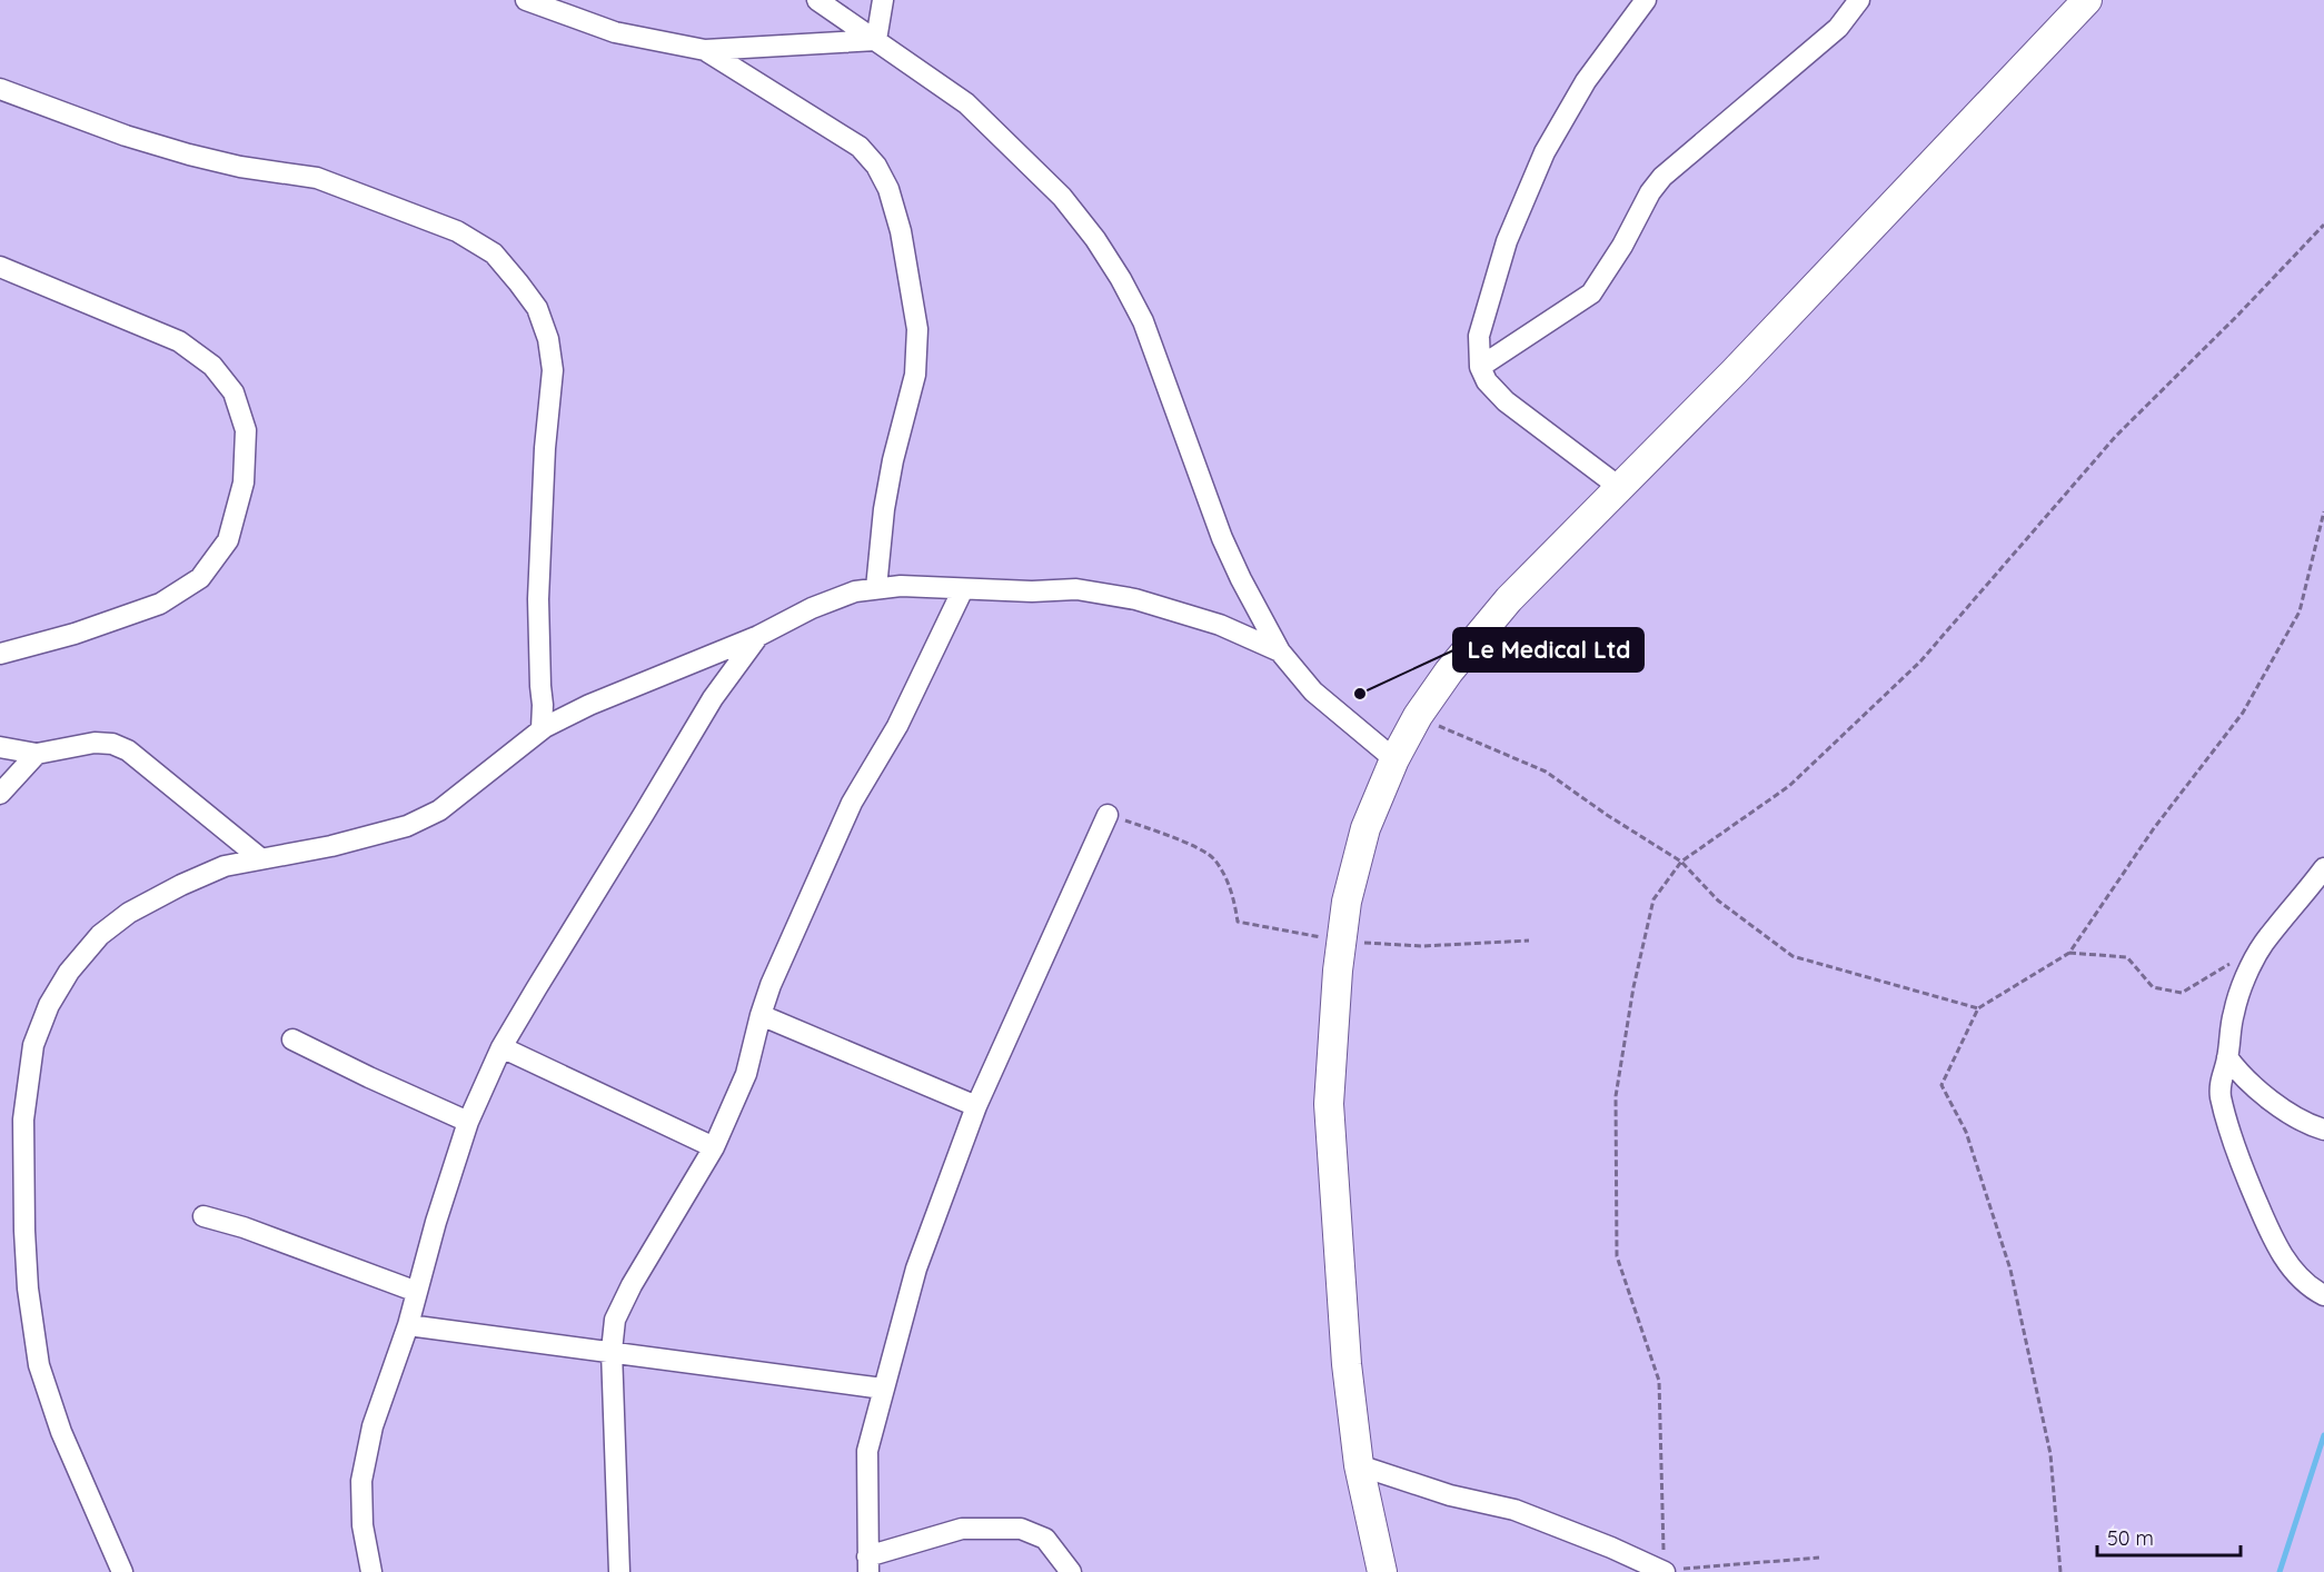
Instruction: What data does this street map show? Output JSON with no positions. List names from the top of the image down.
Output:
{
  "places": ["Le Medical Ltd"],
  "scale_bar": "50 m"
}
